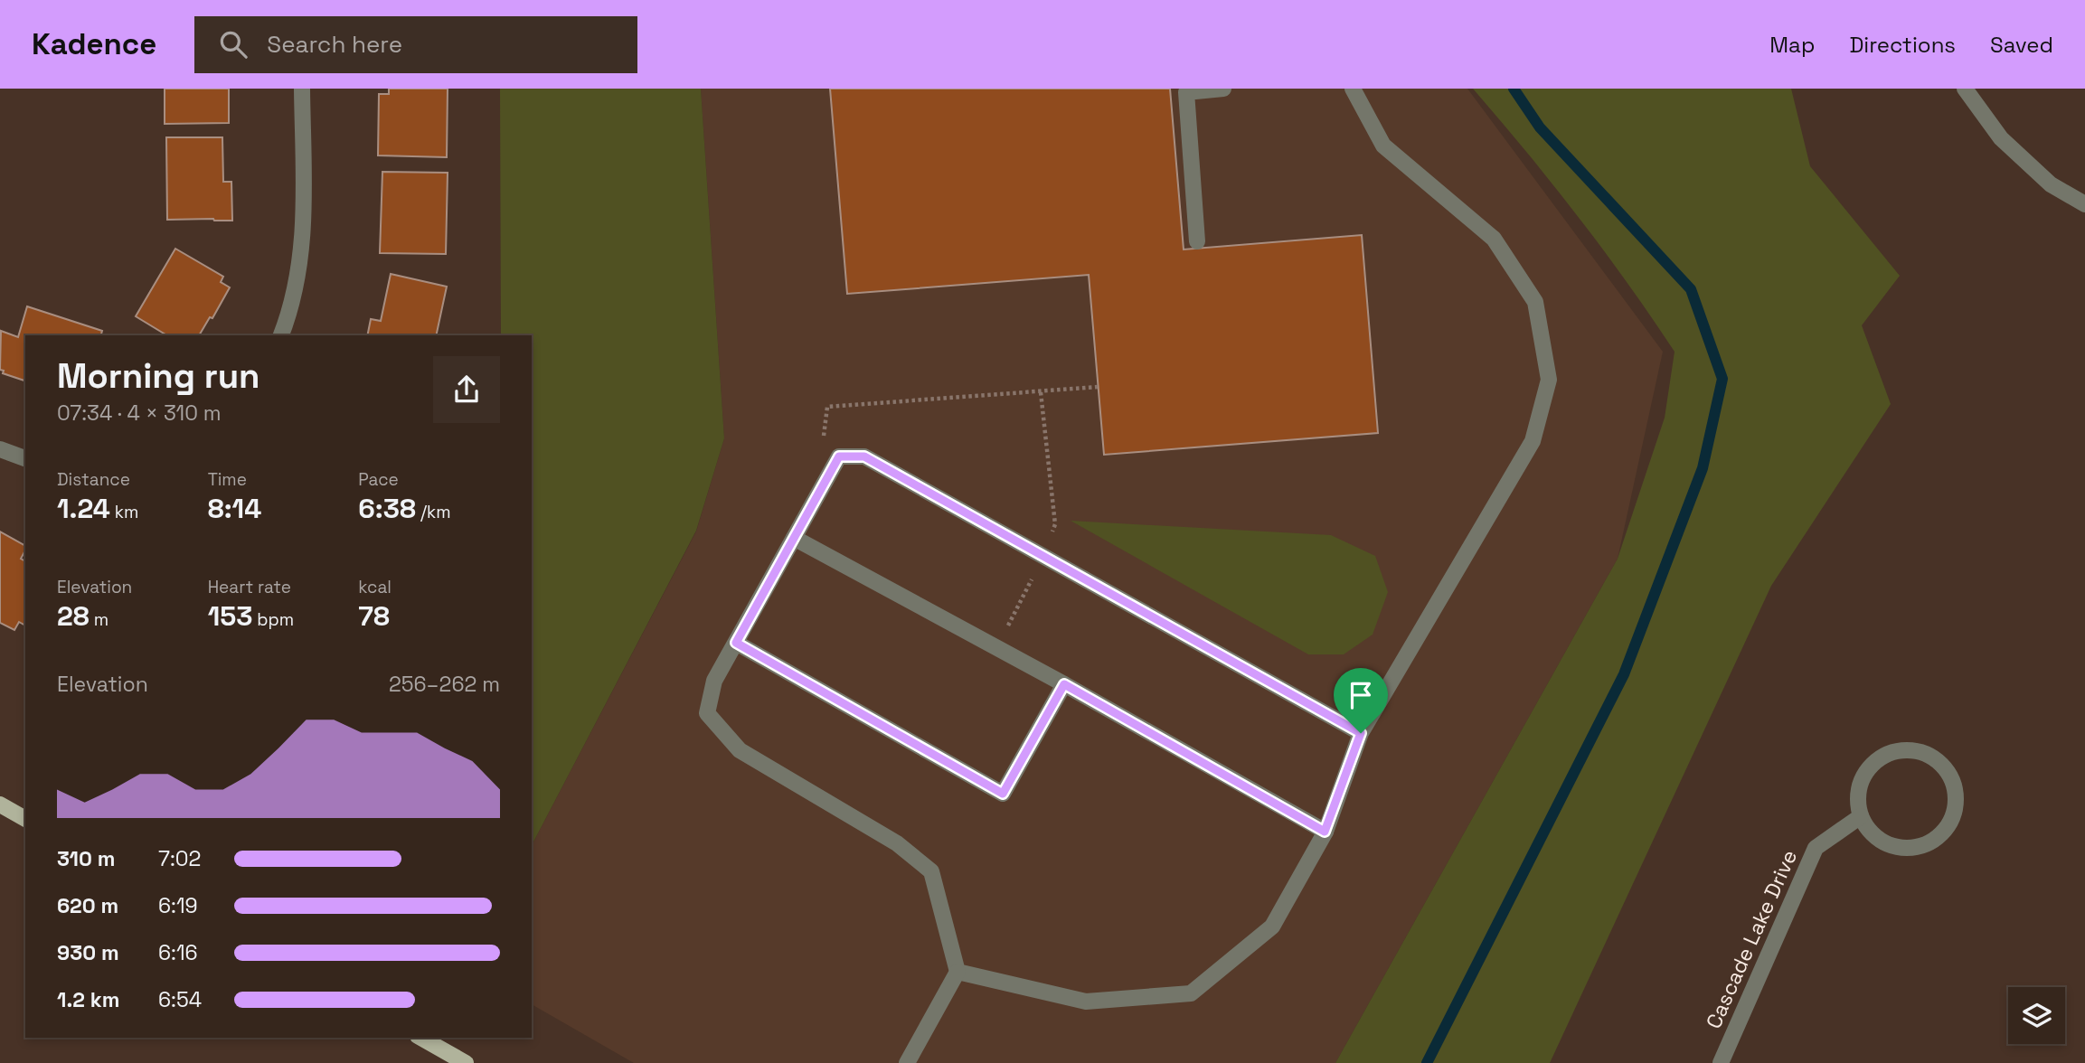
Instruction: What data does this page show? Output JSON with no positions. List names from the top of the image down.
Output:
{
  "streets": {
    "street": ["Cascade Lake Drive"]
  },
  "page": {
    "header": "Kadence",
    "search": "Search here",
    "nav": ["Map", "Directions", "Saved"],
    "heading": ["Morning run", "07:34 · 4 × 310 m"],
    "stats": [
      ["Distance", "1.24 km"],
      ["Time", "8:14"],
      ["Pace", "6:38 /km"],
      ["Elevation", "28 m"],
      ["Heart rate", "153 bpm"],
      ["kcal", "78"]
    ],
    "chart": ["Elevation", "256–262 m"],
    "list": [
      {
        "name": "310 m",
        "note": "7:02"
      },
      {
        "name": "620 m",
        "note": "6:19"
      },
      {
        "name": "930 m",
        "note": "6:16"
      },
      {
        "name": "1.2 km",
        "note": "6:54"
      }
    ]
  }
}
